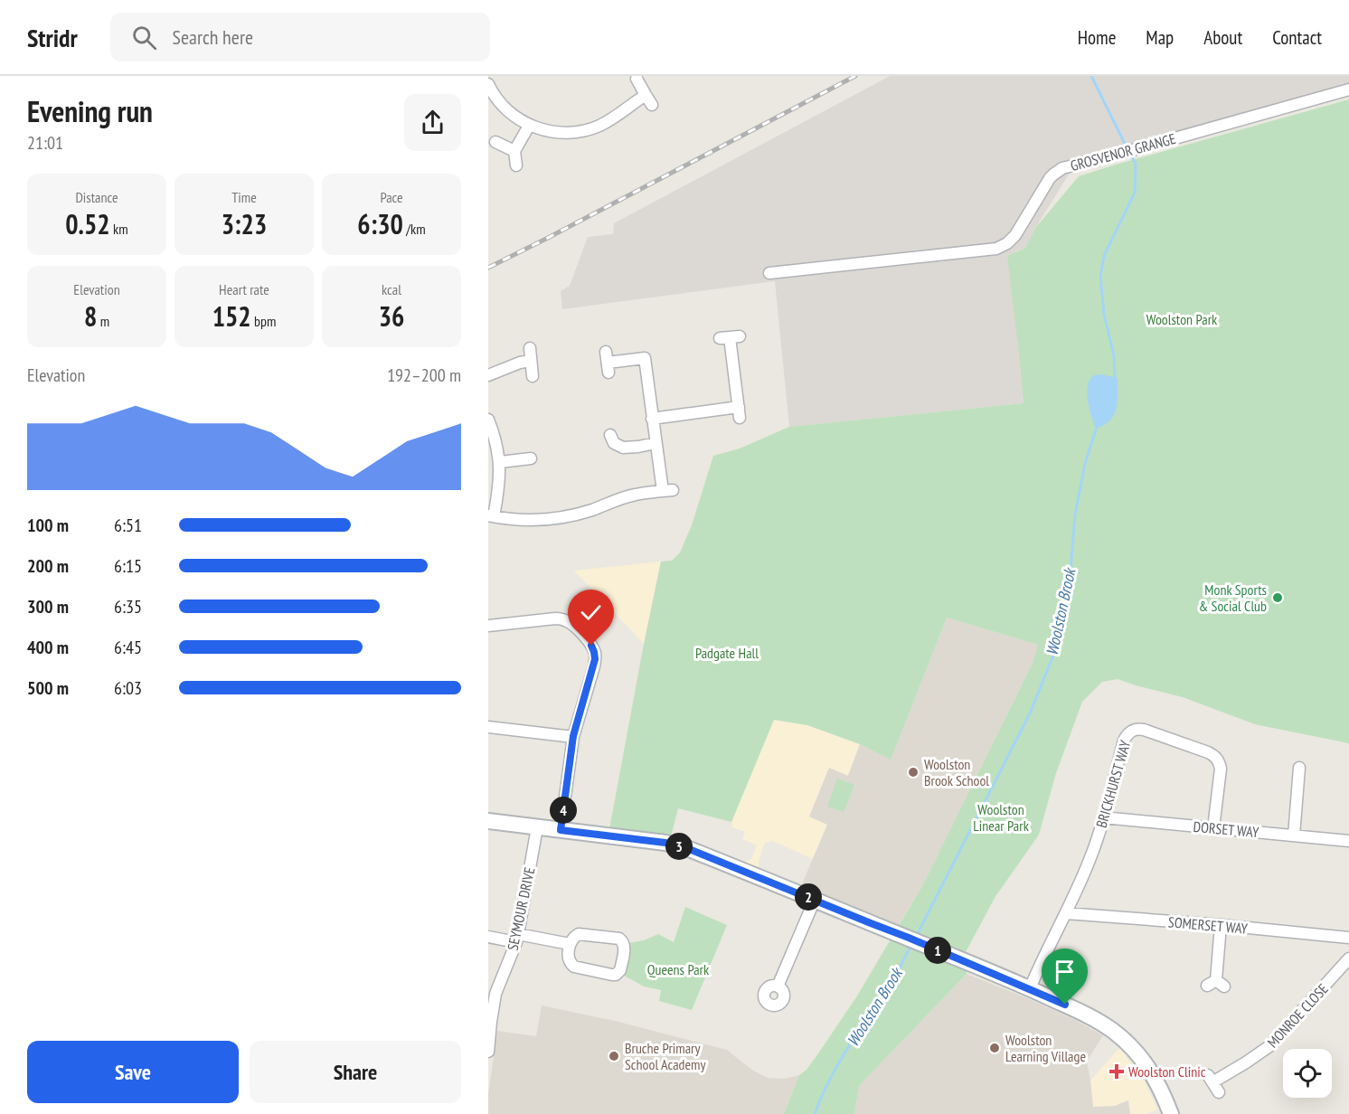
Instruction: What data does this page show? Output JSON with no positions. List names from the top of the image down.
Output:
{
  "streets": {
    "street": [
      "GROSVENOR GRANGE",
      "BRICKHURST WAY",
      "DORSET WAY",
      "SEYMOUR DRIVE",
      "SOMERSET WAY",
      "MONROE CLOSE"
    ]
  },
  "crossings": [
    ["BRICKHURST WAY", "DORSET WAY"],
    ["BRICKHURST WAY", "SOMERSET WAY"]
  ],
  "water": ["Woolston Brook"],
  "parks": [
    "Woolston Park",
    "Padgate Hall",
    "Woolston Linear Park",
    "Queens Park"
  ],
  "places": {
    "other": [
      "Monk Sports & Social Club",
      "Woolston Brook School",
      "Woolston Learning Village",
      "Bruche Primary School Academy"
    ],
    "health": ["Woolston Clinic"]
  },
  "page": {
    "header": "Stridr",
    "search": "Search here",
    "nav": [
      "Home",
      "Map",
      "About",
      "Contact"
    ],
    "heading": ["Evening run", "21:01"],
    "stats": [
      ["Distance", "0.52 km"],
      ["Time", "3:23"],
      ["Pace", "6:30 /km"],
      ["Elevation", "8 m"],
      ["Heart rate", "152 bpm"],
      ["kcal", "36"]
    ],
    "chart": ["Elevation", "192–200 m"],
    "list": [
      {
        "name": "100 m",
        "note": "6:51"
      },
      {
        "name": "200 m",
        "note": "6:15"
      },
      {
        "name": "300 m",
        "note": "6:35"
      },
      {
        "name": "400 m",
        "note": "6:45"
      },
      {
        "name": "500 m",
        "note": "6:03"
      }
    ],
    "pins": [
      "4",
      "3",
      "2",
      "1"
    ],
    "buttons": ["Save", "Share"]
  }
}
